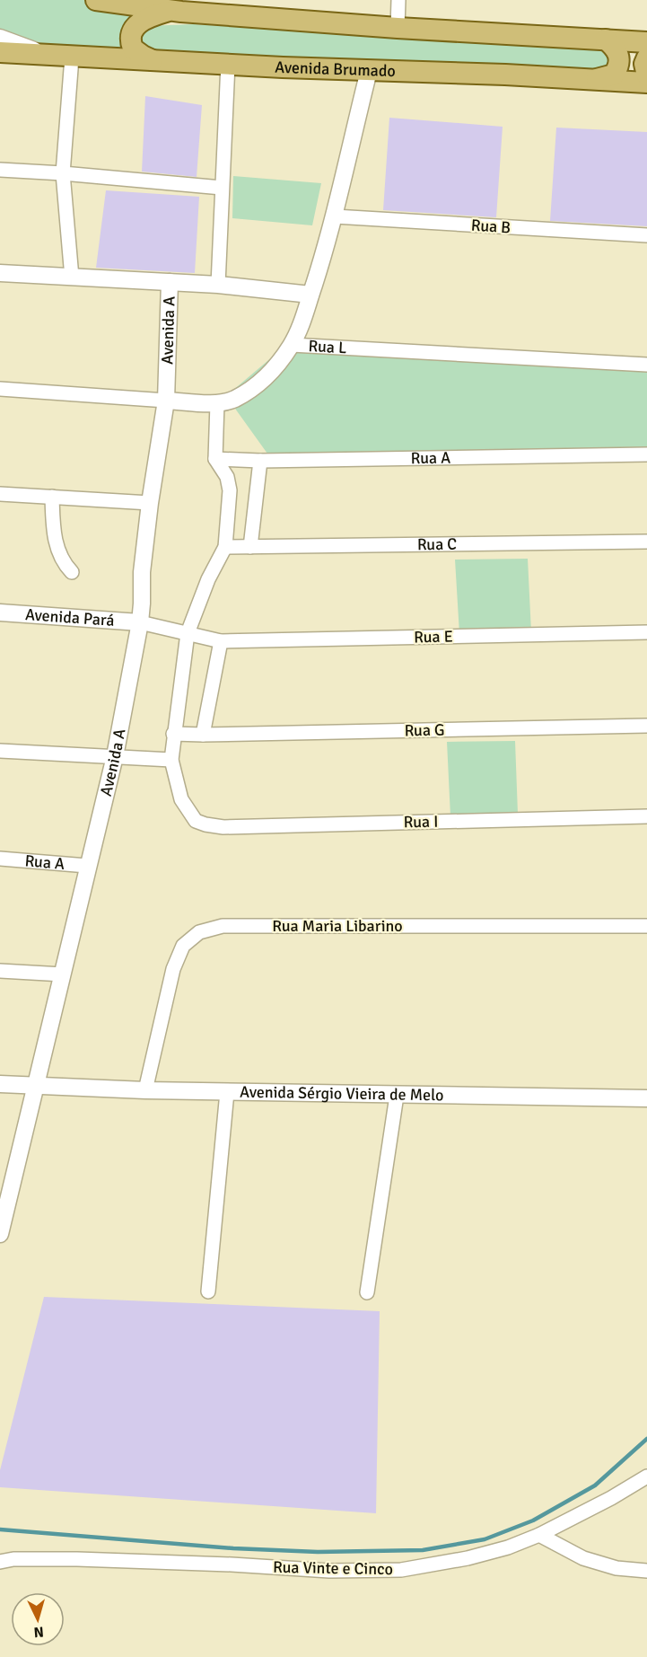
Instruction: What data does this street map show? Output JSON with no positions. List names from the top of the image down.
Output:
{
  "streets": {
    "main road": ["Avenida Brumado"],
    "street": [
      "Rua B",
      "Avenida A",
      "Rua L",
      "Rua A",
      "Rua C",
      "Avenida Pará",
      "Rua E",
      "Rua G",
      "Rua I",
      "Rua Maria Libarino",
      "Avenida Sérgio Vieira de Melo",
      "Rua Vinte e Cinco"
    ]
  },
  "crossings": [
    ["Avenida Brumado", "Rua L"],
    ["Rua B", "Rua L"],
    ["Avenida A", "Rua A"],
    ["Avenida A", "Avenida Pará"],
    ["Avenida A", "Rua E"],
    ["Avenida A", "Avenida Sérgio Vieira de Melo"],
    ["Avenida Pará", "Rua E"],
    ["Rua Maria Libarino", "Avenida Sérgio Vieira de Melo"]
  ],
  "north": "bottom"
}
